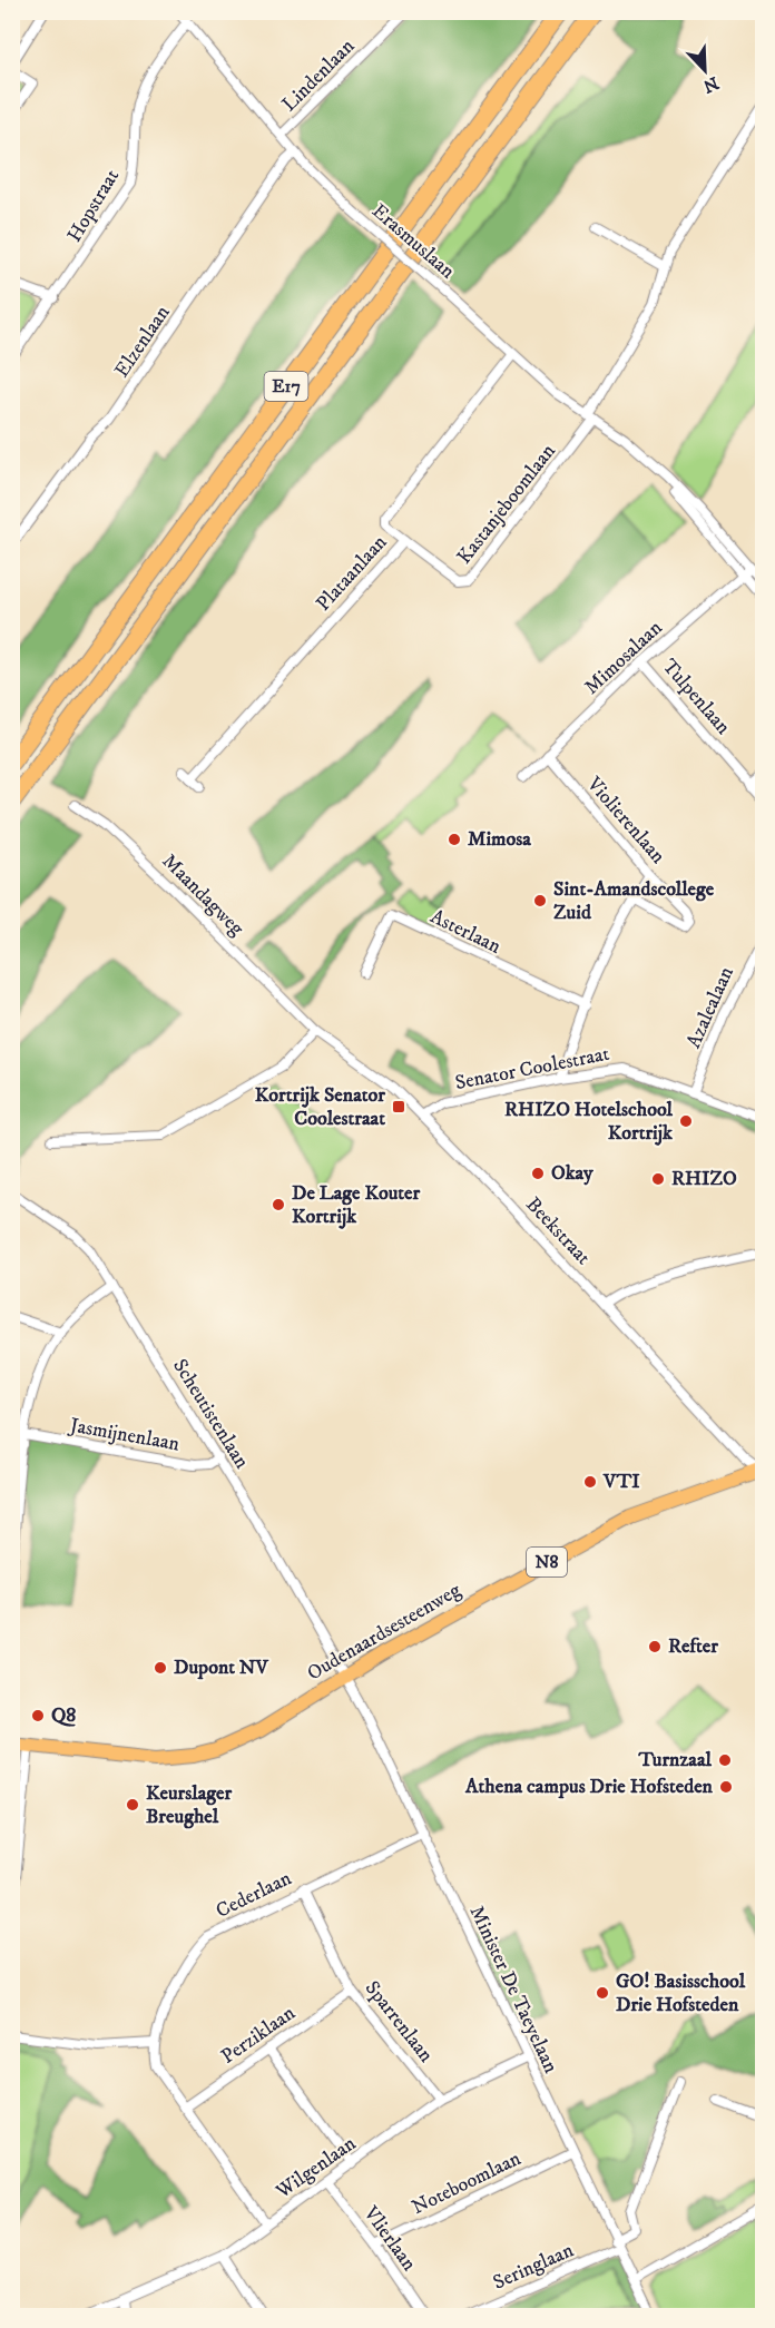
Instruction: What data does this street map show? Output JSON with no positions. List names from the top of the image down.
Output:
{
  "streets": {
    "highway": ["E17"],
    "main road": ["N8", "Oudenaardsesteenweg"],
    "street": [
      "Lindenlaan",
      "Hopstraat",
      "Erasmuslaan",
      "Elzenlaan",
      "Kastanjeboomlaan",
      "Plataanlaan",
      "Mimosalaan",
      "Tulpenlaan",
      "Violierenlaan",
      "Maandagweg",
      "Asterlaan",
      "Azalealaan",
      "Senator Coolestraat",
      "Beekstraat",
      "Scheutistenlaan",
      "Jasmijnenlaan",
      "Cederlaan",
      "Minister De Taeyelaan",
      "Sparrenlaan",
      "Perziklaan",
      "Wilgenlaan",
      "Noteboomlaan",
      "Vlierlaan",
      "Seringlaan"
    ]
  },
  "crossings": [
    ["Lindenlaan", "Erasmuslaan"],
    ["Hopstraat", "Erasmuslaan"],
    ["Erasmuslaan", "Elzenlaan"],
    ["Erasmuslaan", "Kastanjeboomlaan"],
    ["Erasmuslaan", "Plataanlaan"],
    ["Kastanjeboomlaan", "Plataanlaan"],
    ["Mimosalaan", "Tulpenlaan"],
    ["Mimosalaan", "Violierenlaan"],
    ["Maandagweg", "Beekstraat"],
    ["Azalealaan", "Senator Coolestraat"],
    ["Senator Coolestraat", "Beekstraat"],
    ["Beekstraat", "Oudenaardsesteenweg"],
    ["Scheutistenlaan", "Jasmijnenlaan"],
    ["Scheutistenlaan", "Oudenaardsesteenweg"],
    ["Scheutistenlaan", "Minister De Taeyelaan"],
    ["Oudenaardsesteenweg", "Minister De Taeyelaan"],
    ["Cederlaan", "Minister De Taeyelaan"],
    ["Cederlaan", "Sparrenlaan"],
    ["Minister De Taeyelaan", "Wilgenlaan"],
    ["Minister De Taeyelaan", "Noteboomlaan"],
    ["Minister De Taeyelaan", "Seringlaan"],
    ["Sparrenlaan", "Perziklaan"],
    ["Sparrenlaan", "Wilgenlaan"],
    ["Wilgenlaan", "Vlierlaan"],
    ["Noteboomlaan", "Vlierlaan"]
  ],
  "places": {
    "other": [
      "Mimosa",
      "Sint-Amandscollege Zuid",
      "RHIZO Hotelschool Kortrijk",
      "Okay",
      "RHIZO",
      "De Lage Kouter Kortrijk",
      "VTI",
      "Refter",
      "Dupont NV",
      "Q8",
      "Turnzaal",
      "Athena campus Drie Hofsteden",
      "Keurslager Breughel",
      "GO! Basisschool Drie Hofsteden"
    ],
    "transit": ["Kortrijk Senator Coolestraat"]
  },
  "north": "bottom right"
}
